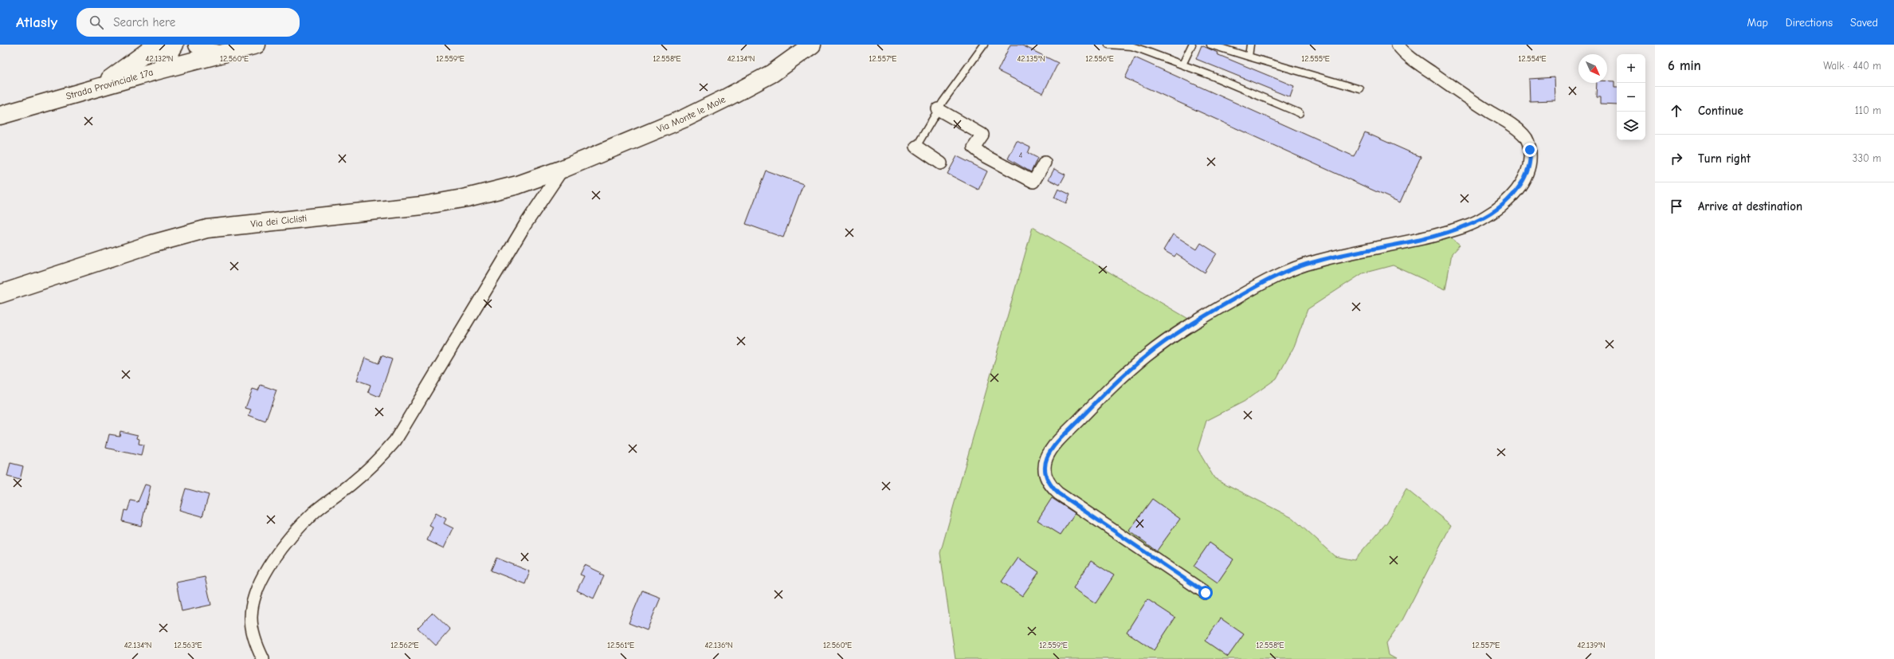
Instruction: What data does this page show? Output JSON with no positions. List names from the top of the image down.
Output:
{
  "streets": {
    "street": ["Strada Provinciale 17a", "Via Monte le Mole", "Via dei Ciclisti"]
  },
  "crossings": [
    ["Via Monte le Mole", "Via dei Ciclisti"]
  ],
  "house_numbers": ["4"],
  "north": "bottom right",
  "page": {
    "header": "Atlasly",
    "search": "Search here",
    "nav": ["Map", "Directions", "Saved"],
    "heading": ["6 min", "Walk · 440 m"],
    "map_buttons": ["+", "−"],
    "list": [
      ["Continue", "110 m"],
      ["Turn right", "330 m"],
      "Arrive at destination"
    ]
  },
  "coordinates": [
    "42.132°N",
    "12.560°E",
    "12.559°E",
    "12.558°E",
    "42.134°N",
    "12.557°E",
    "42.135°N",
    "12.556°E",
    "12.555°E",
    "12.554°E",
    "12.563°E",
    "42.136°N",
    "42.139°N",
    "12.562°E",
    "12.561°E"
  ]
}
